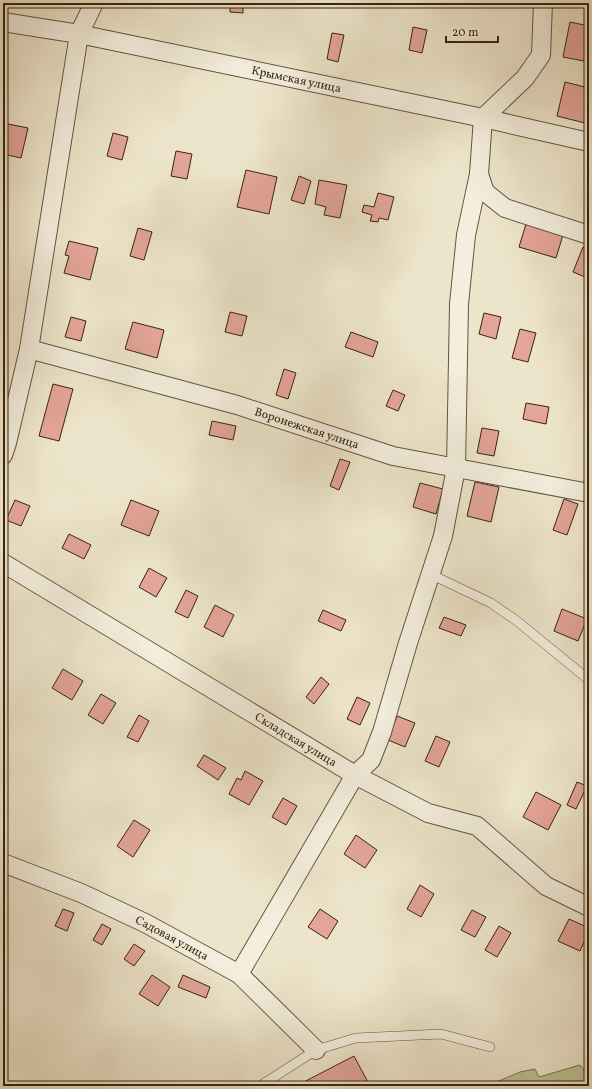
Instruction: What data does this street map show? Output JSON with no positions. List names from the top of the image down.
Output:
{
  "streets": {
    "street": [
      "Крымская улица",
      "Воронежская улица",
      "Складская улица",
      "Садовая улица"
    ]
  },
  "scale_bar": "20 m"
}
